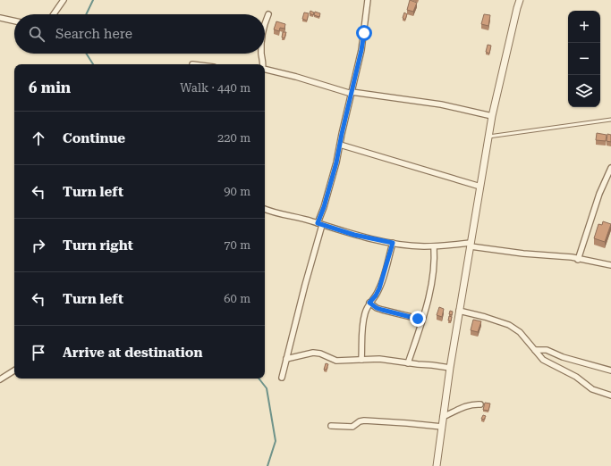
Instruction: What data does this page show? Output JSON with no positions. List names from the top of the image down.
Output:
{
  "page": {
    "map_buttons": ["+", "−"],
    "search": "Search here",
    "heading": ["6 min", "Walk · 440 m"],
    "list": [
      ["Continue", "220 m"],
      ["Turn left", "90 m"],
      ["Turn right", "70 m"],
      ["Turn left", "60 m"],
      "Arrive at destination"
    ]
  }
}
